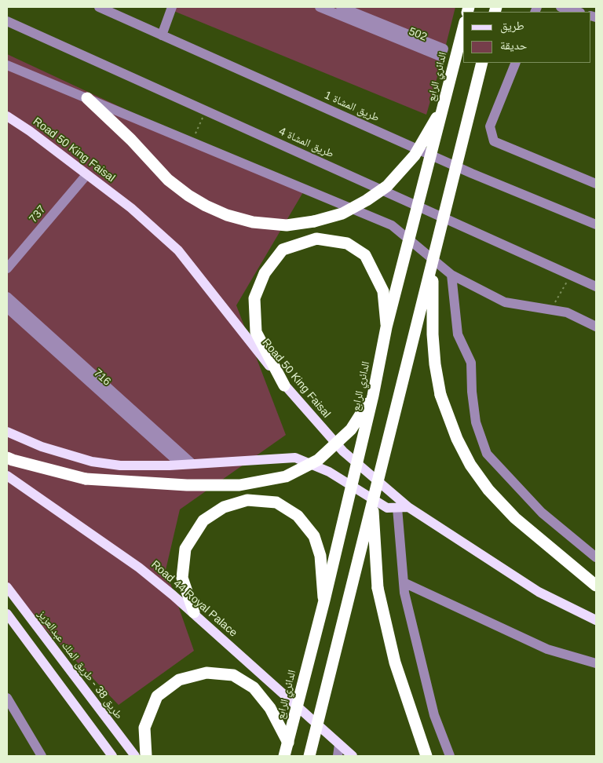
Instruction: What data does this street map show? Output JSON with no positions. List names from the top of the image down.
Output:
{
  "streets": {
    "highway": ["الدائري الرابع"],
    "main road": ["Road 50 King Faisal", "Road 44 Royal Palace", "طريق 38 - طريق الملك عبدالعزيز"],
    "street": [
      "502",
      "طريق المشاة 1",
      "طريق المشاة 4",
      "737",
      "716"
    ]
  },
  "crossings": [
    ["Road 50 King Faisal", "737"]
  ],
  "legend": ["طريق", "حديقة"]
}
